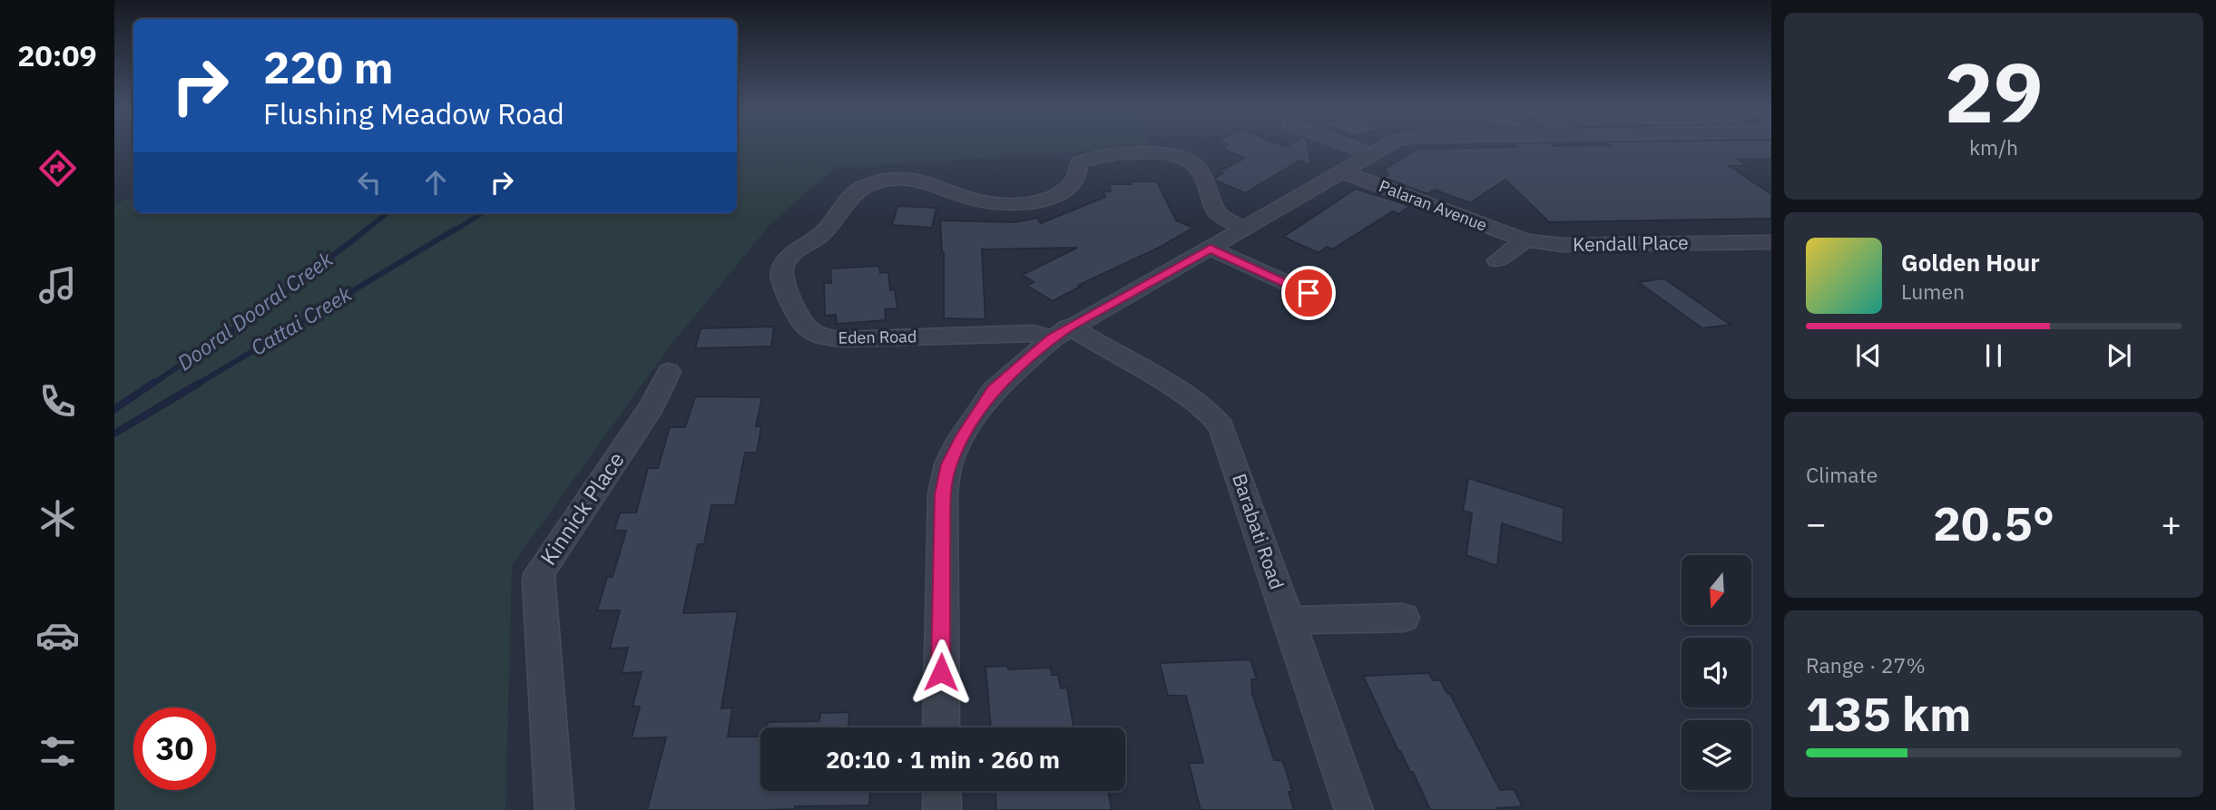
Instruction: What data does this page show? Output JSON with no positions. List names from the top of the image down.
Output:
{
  "streets": {
    "street": [
      "Palaran Avenue",
      "Kendall Place",
      "Eden Road",
      "Kinnick Place",
      "Barabati Road"
    ]
  },
  "crossings": [
    ["Palaran Avenue", "Kendall Place"],
    ["Eden Road", "Barabati Road"]
  ],
  "water": ["Dooral Dooral Creek", "Cattai Creek"],
  "north": "bottom",
  "page": {
    "tabs": "20:09",
    "tile": [
      ["29", "km/h"],
      "Climate",
      ["Range · 27%", "135 km"]
    ],
    "turn": ["220 m", "Flushing Meadow Road"],
    "song": ["Golden Hour", "Lumen"],
    "heat": ["−", "20.5°", "+"],
    "limit": "30",
    "trip": "20:10 · 1 min · 260 m"
  }
}
